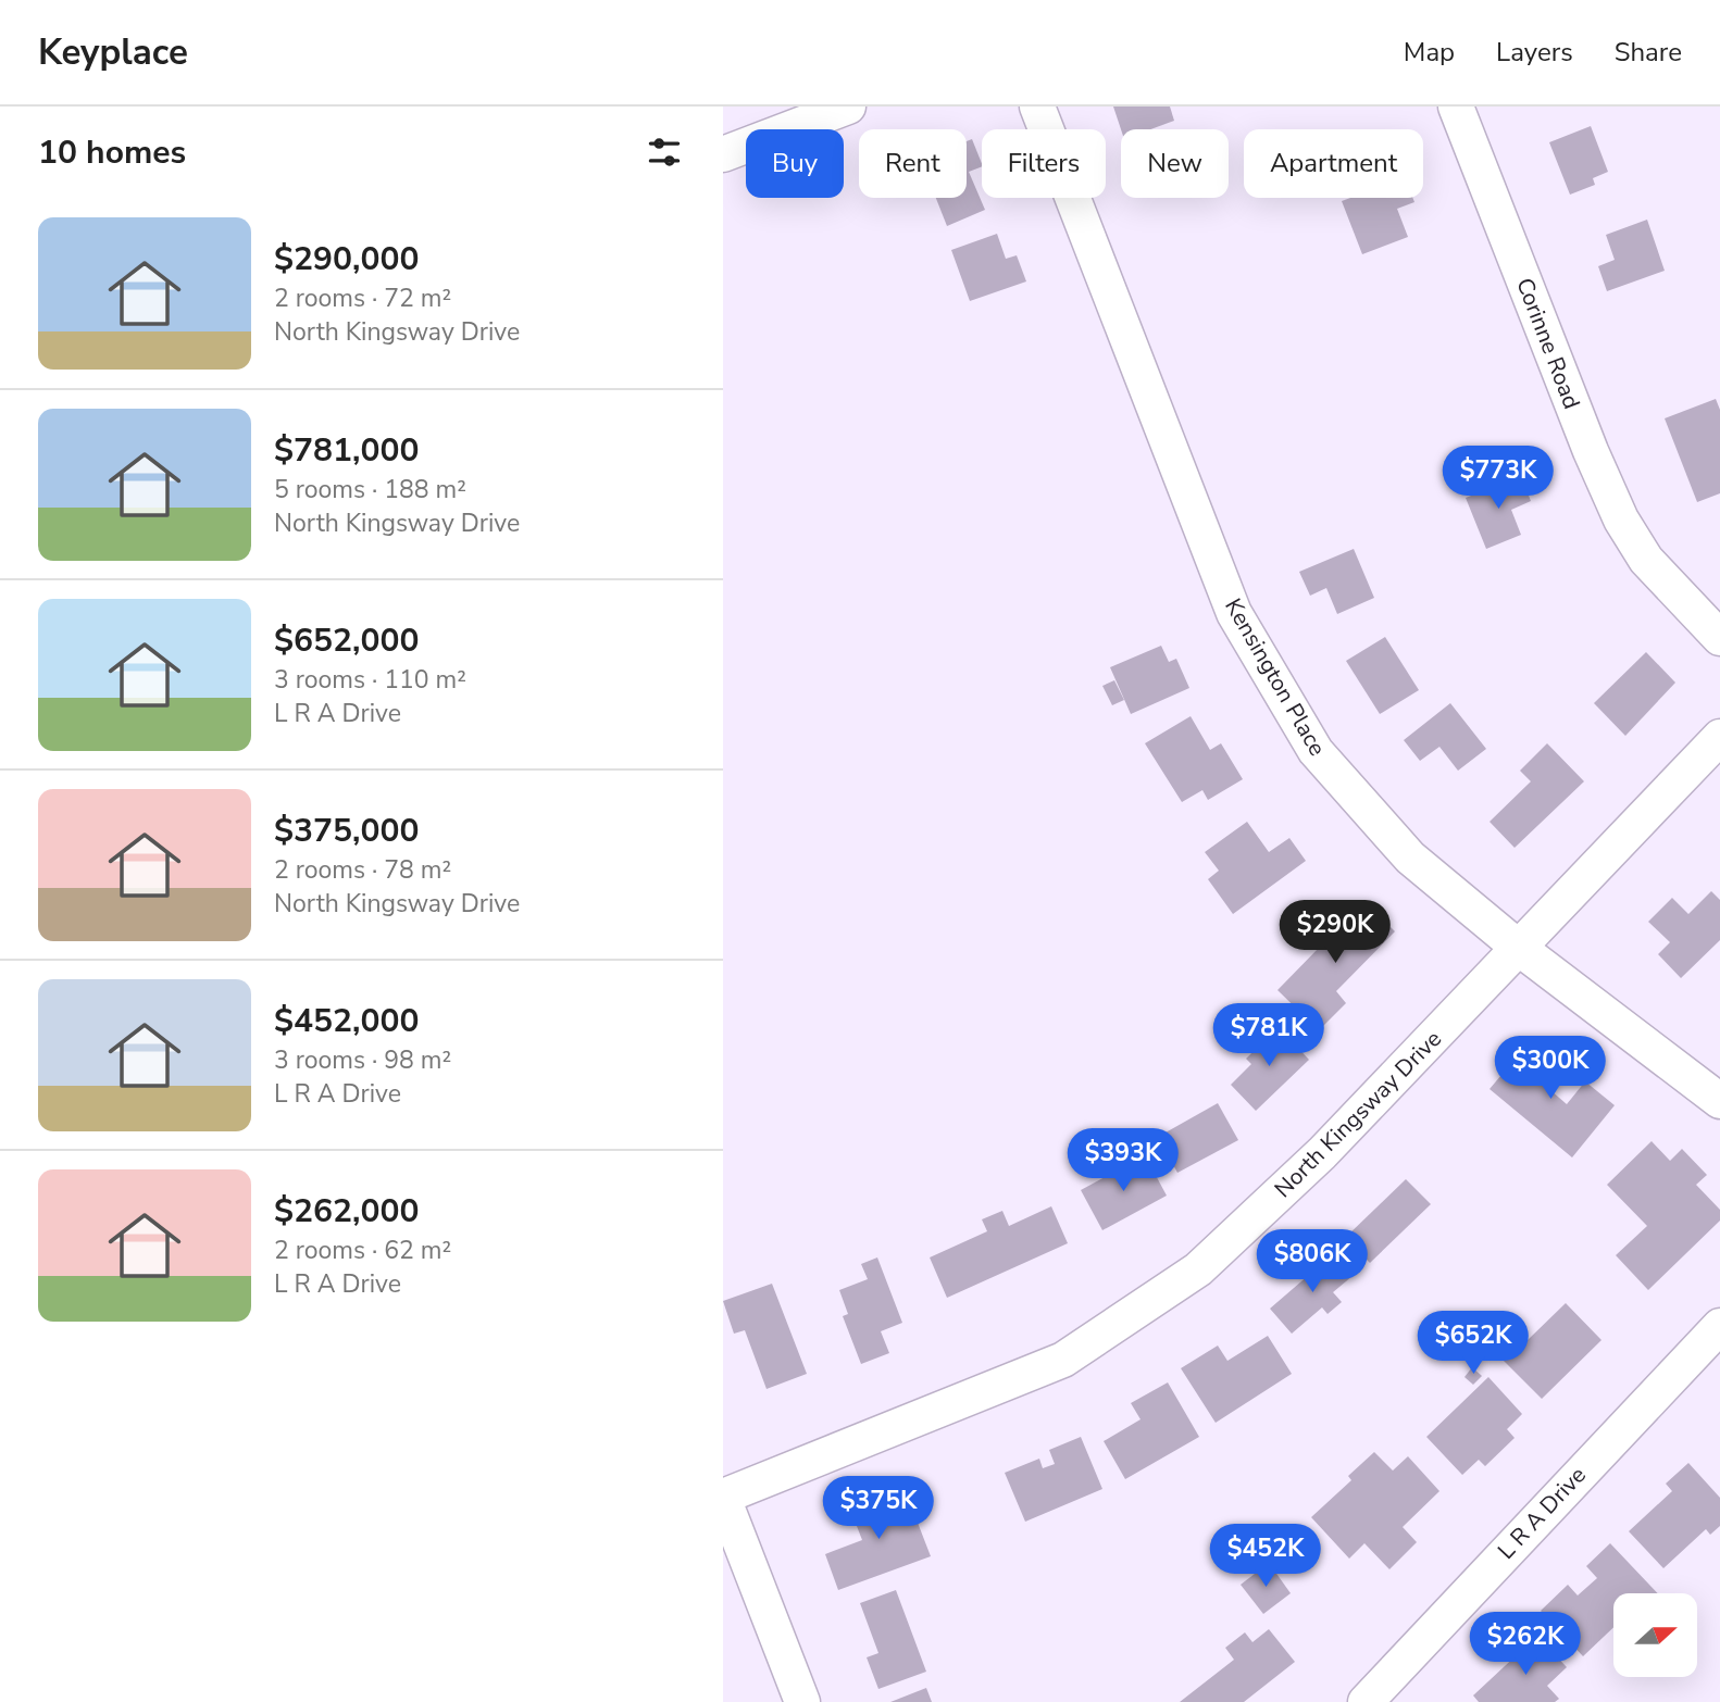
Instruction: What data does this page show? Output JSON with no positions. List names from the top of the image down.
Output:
{
  "streets": {
    "street": [
      "Corinne Road",
      "Kensington Place",
      "North Kingsway Drive",
      "L R A Drive"
    ]
  },
  "crossings": [
    ["Kensington Place", "North Kingsway Drive"]
  ],
  "north": "right",
  "page": {
    "header": "Keyplace",
    "nav": ["Map", "Layers", "Share"],
    "heading": "10 homes",
    "chip": [
      "Buy",
      "Rent",
      "Filters",
      "New",
      "Apartment"
    ],
    "list": [
      {
        "name": "$290,000",
        "note": "2 rooms · 72 m² · North Kingsway Drive"
      },
      {
        "name": "$781,000",
        "note": "5 rooms · 188 m² · North Kingsway Drive"
      },
      {
        "name": "$652,000",
        "note": "3 rooms · 110 m² · L R A Drive"
      },
      {
        "name": "$375,000",
        "note": "2 rooms · 78 m² · North Kingsway Drive"
      },
      {
        "name": "$452,000",
        "note": "3 rooms · 98 m² · L R A Drive"
      },
      {
        "name": "$262,000",
        "note": "2 rooms · 62 m² · L R A Drive"
      }
    ],
    "price": [
      "$773K",
      "$290K",
      "$781K",
      "$300K",
      "$393K",
      "$806K",
      "$652K",
      "$375K",
      "$452K",
      "$262K"
    ]
  }
}
